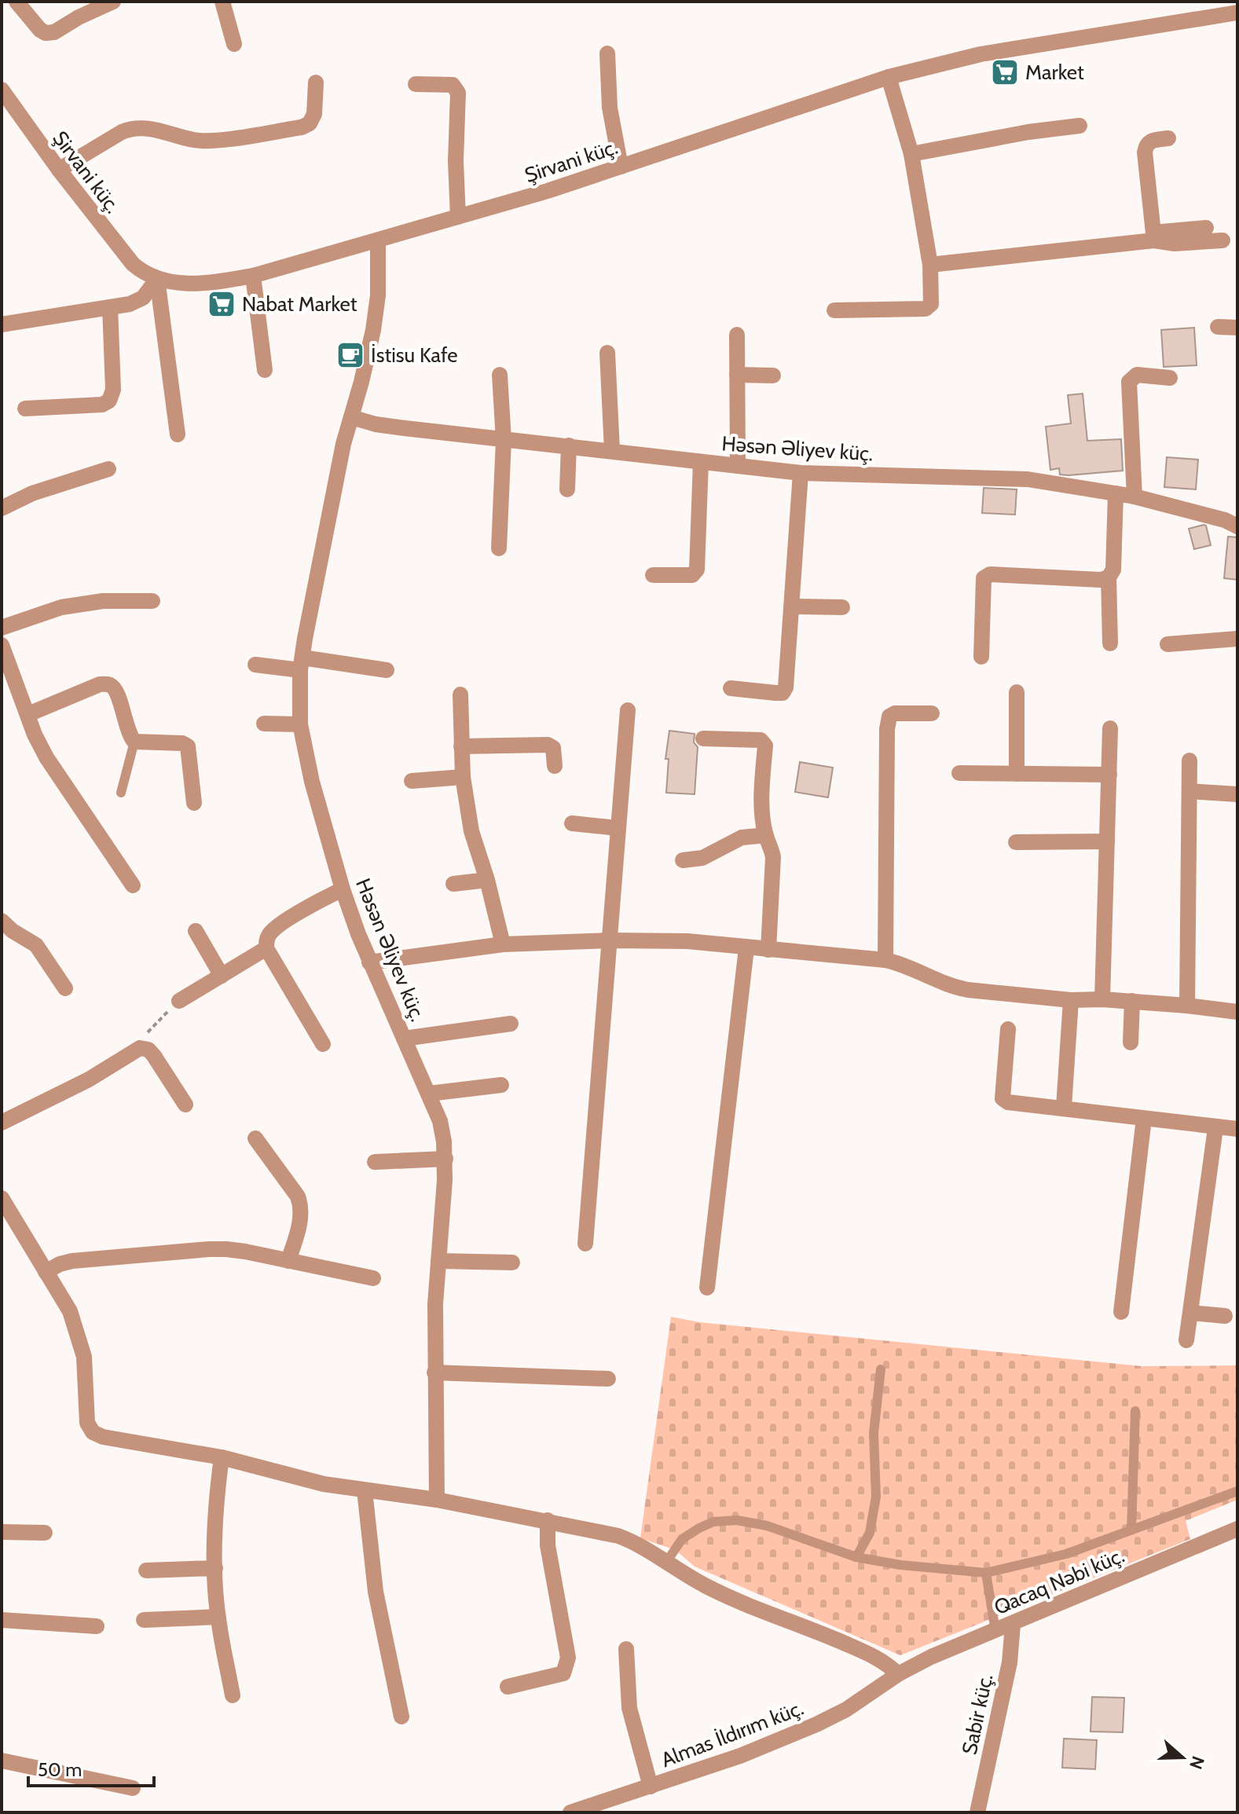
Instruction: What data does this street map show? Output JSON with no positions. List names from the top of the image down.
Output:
{
  "streets": {
    "street": [
      "Şirvani küç.",
      "Həsən Əliyev küç.",
      "Qacaq Nəbi küç.",
      "Sabir küç.",
      "Almas İldırım küç."
    ]
  },
  "crossings": [
    ["Şirvani küç.", "Həsən Əliyev küç."],
    ["Qacaq Nəbi küç.", "Sabir küç."],
    ["Qacaq Nəbi küç.", "Almas İldırım küç."]
  ],
  "places": {
    "supermarket": ["Market", "Nabat Market"],
    "cafe": ["İstisu Kafe"]
  },
  "scale_bar": "50 m",
  "north": "right"
}
